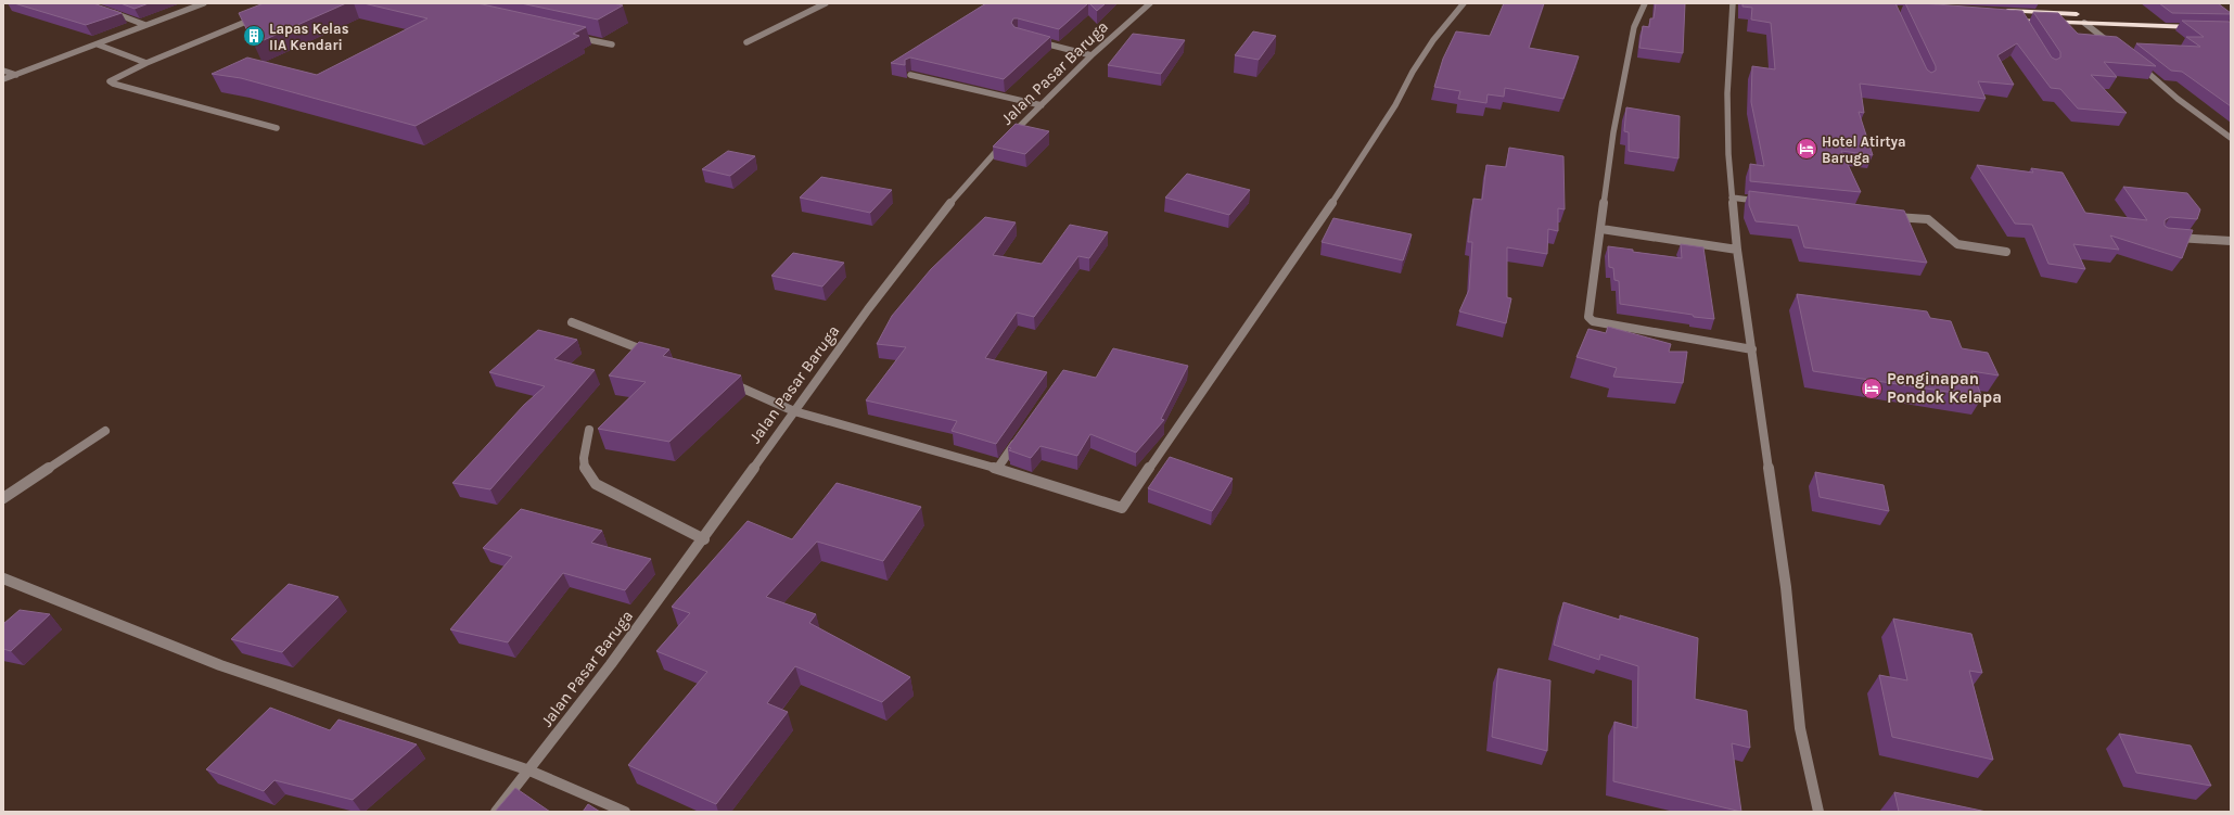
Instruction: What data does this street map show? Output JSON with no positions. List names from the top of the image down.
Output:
{
  "streets": {
    "street": ["Jalan Pasar Baruga"]
  },
  "places": {
    "building": ["Lapas Kelas IIA Kendari"],
    "hotel": ["Hotel Atirtya Baruga", "Penginapan Pondok Kelapa"]
  }
}
